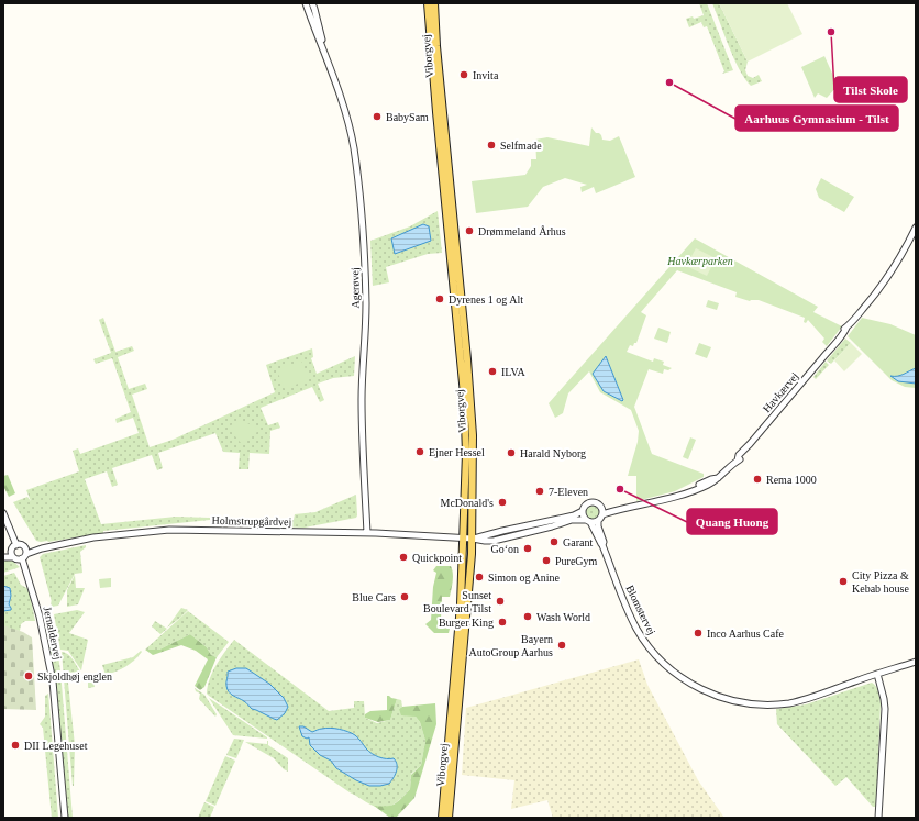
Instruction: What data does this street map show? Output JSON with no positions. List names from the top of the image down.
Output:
{
  "streets": {
    "main road": ["Viborgvej"],
    "street": [
      "Agerøvej",
      "Havkærvej",
      "Holmstrupgårdvej",
      "Blomstervej",
      "Jernaldervej"
    ]
  },
  "crossings": [
    ["Viborgvej", "Holmstrupgårdvej"],
    ["Agerøvej", "Holmstrupgårdvej"],
    ["Havkærvej", "Blomstervej"],
    ["Holmstrupgårdvej", "Jernaldervej"]
  ],
  "parks": ["Havkærparken"],
  "places": [
    "Tilst Skole",
    "Invita",
    "Aarhuus Gymnasium - Tilst",
    "BabySam",
    "Selfmade",
    "Drømmeland Århus",
    "Dyrenes 1 og Alt",
    "ILVA",
    "Ejner Hessel",
    "Harald Nyborg",
    "Rema 1000",
    "Quang Huong",
    "7-Eleven",
    "McDonald's",
    "Garant",
    "Go‘on",
    "Quickpoint",
    "PureGym",
    "Simon og Anine",
    "City Pizza & Kebab house",
    "Blue Cars",
    "Sunset Boulevard Tilst",
    "Wash World",
    "Burger King",
    "Inco Aarhus Cafe",
    "Bayern AutoGroup Aarhus",
    "Skjoldhøj englen",
    "DII Legehuset"
  ]
}
